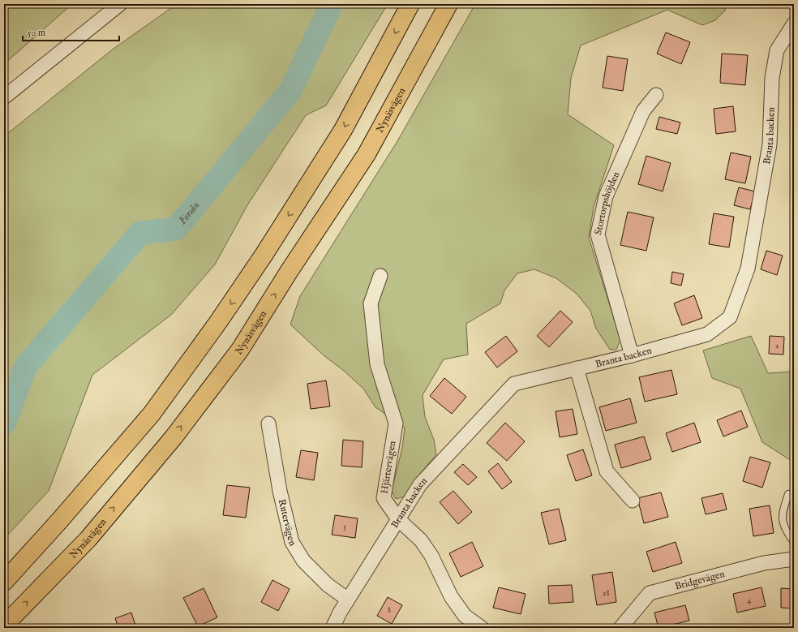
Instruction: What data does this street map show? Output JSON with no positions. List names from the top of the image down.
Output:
{
  "streets": {
    "highway": ["Nynäsvägen"],
    "street": [
      "Branta backen",
      "Stortorpshöjden",
      "Hjärtervägen",
      "Rutervägen",
      "Bridgevägen"
    ]
  },
  "crossings": [
    ["Branta backen", "Stortorpshöjden"],
    ["Branta backen", "Hjärtervägen"],
    ["Branta backen", "Rutervägen"]
  ],
  "water": ["Forsån"],
  "house_numbers": [
    "2",
    "5",
    "28",
    "4",
    "8"
  ],
  "scale_bar": "50 m"
}
